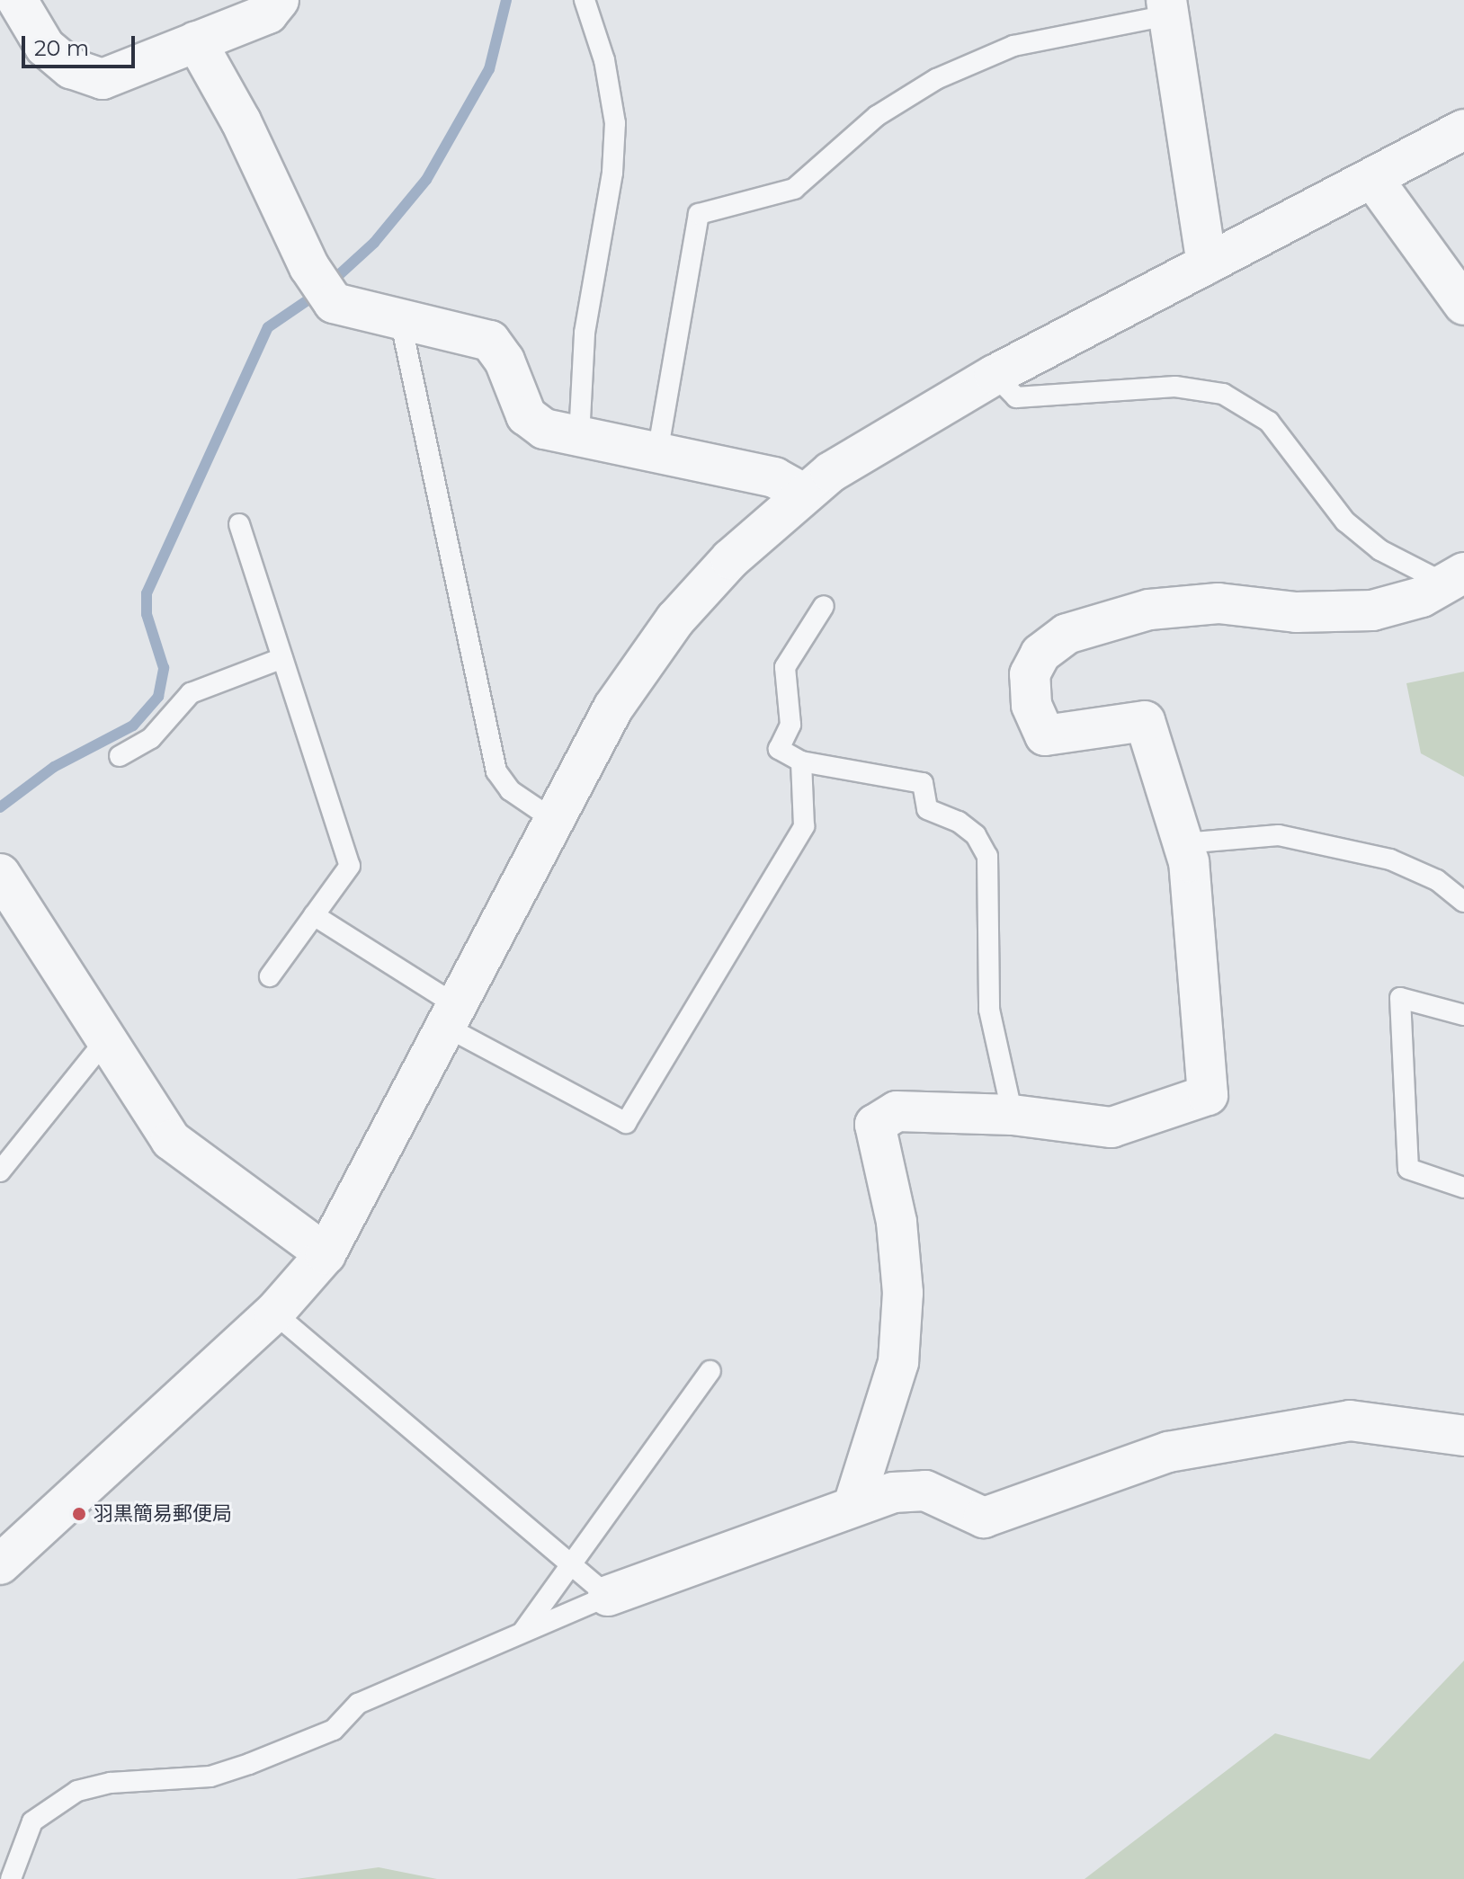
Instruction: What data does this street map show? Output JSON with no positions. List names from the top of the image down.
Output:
{
  "places": ["羽黒簡易郵便局"],
  "scale_bar": "20 m"
}
